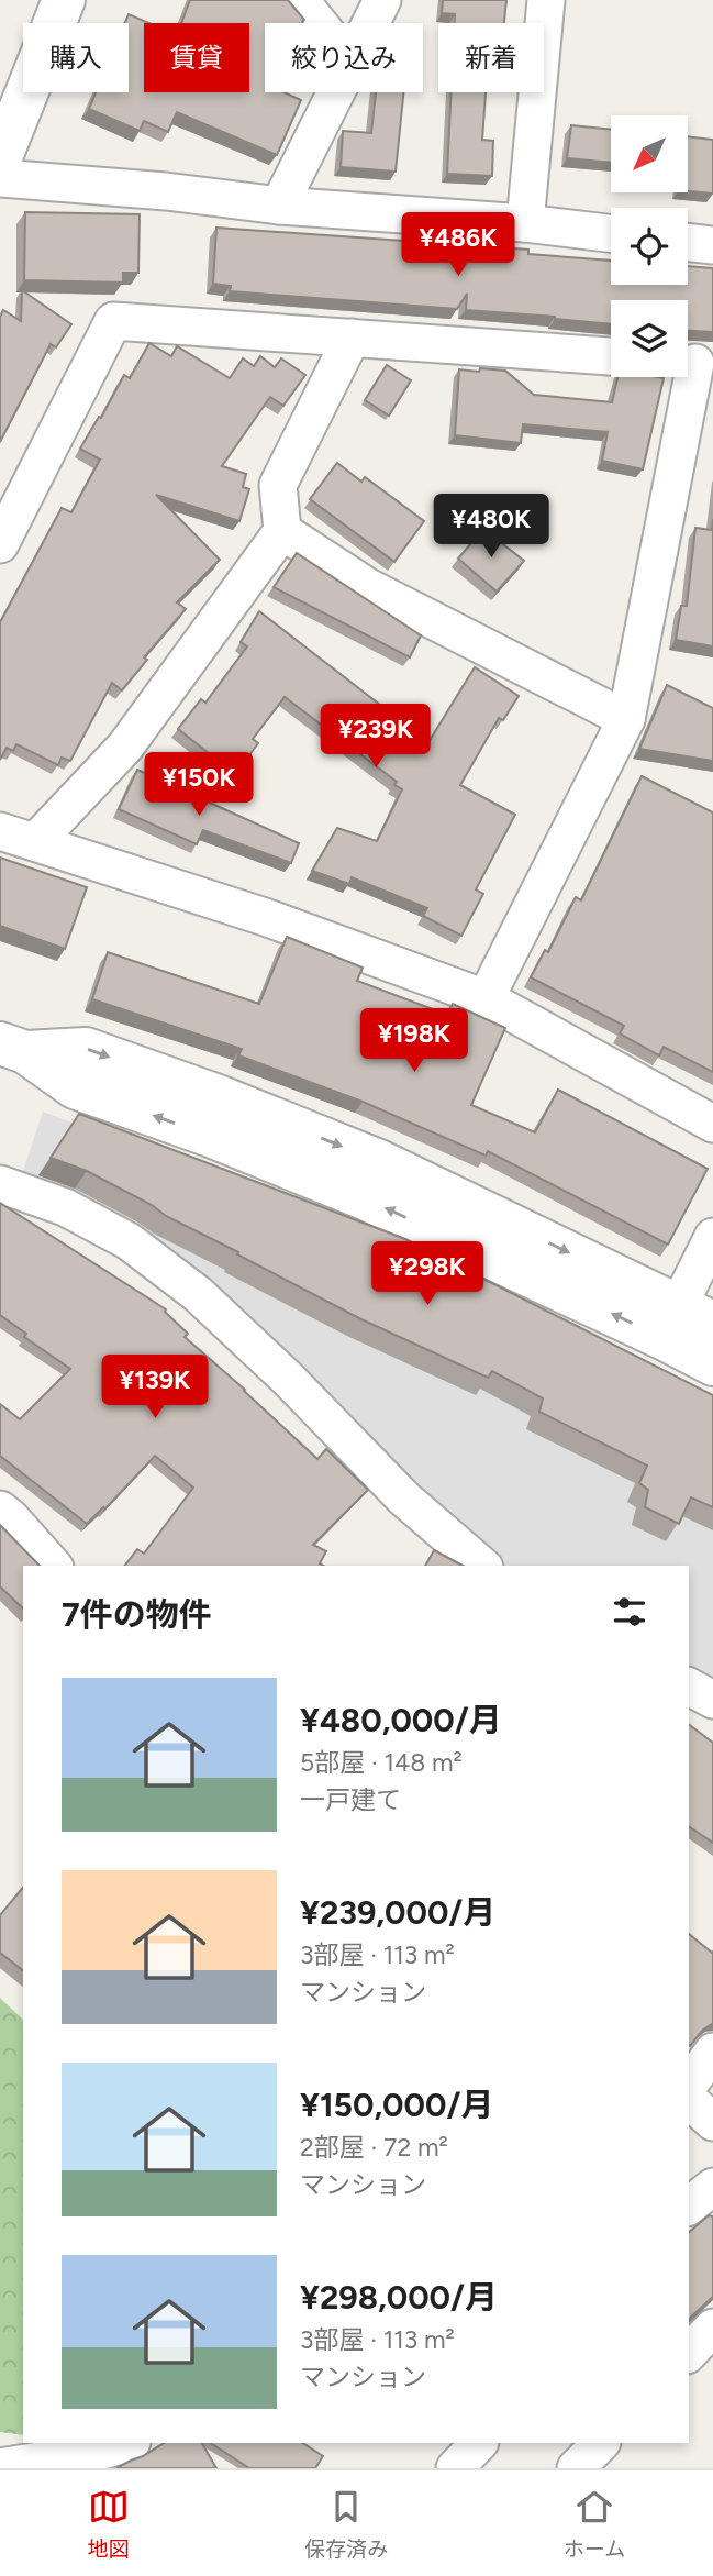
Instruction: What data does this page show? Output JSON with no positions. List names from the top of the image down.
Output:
{
  "north": "bottom left",
  "page": {
    "chip": [
      "購入",
      "賃貸",
      "絞り込み",
      "新着"
    ],
    "price": [
      "¥486K",
      "¥480K",
      "¥239K",
      "¥150K",
      "¥198K",
      "¥298K",
      "¥139K"
    ],
    "heading": "7件の物件",
    "list": [
      {
        "name": "¥480,000/月",
        "note": "5部屋 · 148 m² · 一戸建て"
      },
      {
        "name": "¥239,000/月",
        "note": "3部屋 · 113 m² · マンション"
      },
      {
        "name": "¥150,000/月",
        "note": "2部屋 · 72 m² · マンション"
      },
      {
        "name": "¥298,000/月",
        "note": "3部屋 · 113 m² · マンション"
      }
    ],
    "tabs": ["地図", "保存済み", "ホーム"]
  }
}
